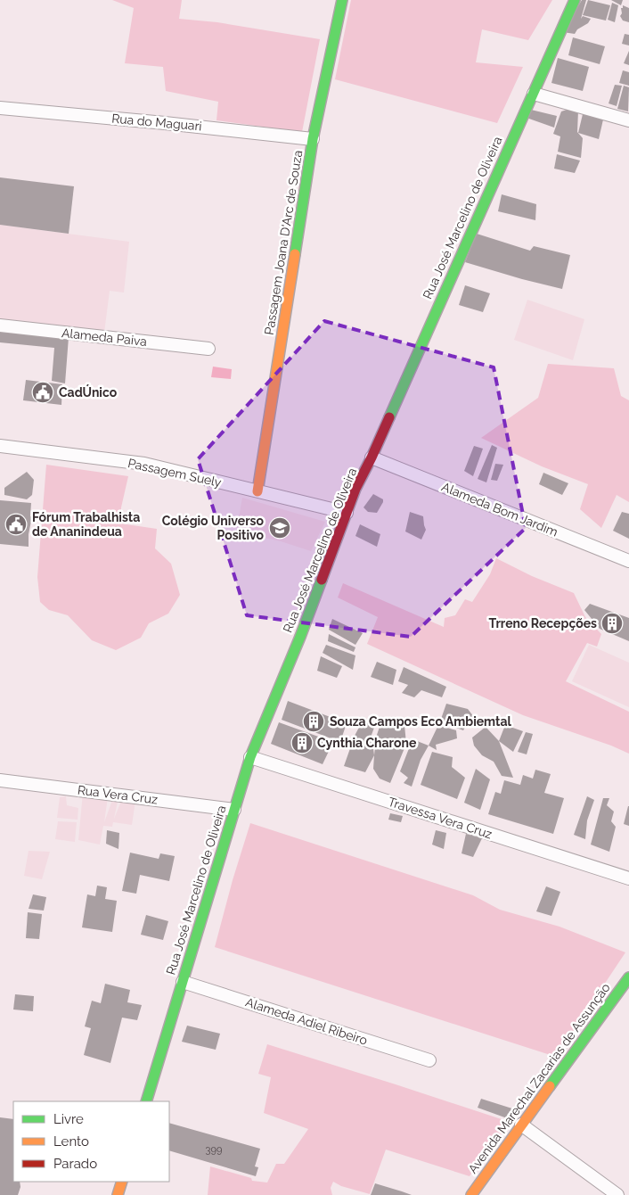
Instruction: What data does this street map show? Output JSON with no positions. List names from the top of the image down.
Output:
{
  "streets": {
    "street": [
      "Rua do Maguari",
      "Rua José Marcelino de Oliveira",
      "Passagem Joana D'Arc de Souza",
      "Alameda Paiva",
      "Passagem Suely",
      "Alameda Bom Jardim",
      "Rua Vera Cruz",
      "Travessa Vera Cruz",
      "Alameda Adiel Ribeiro",
      "Avenida Marechal Zacarias de Assunção"
    ]
  },
  "crossings": [
    ["Rua do Maguari", "Passagem Joana D'Arc de Souza"],
    ["Rua José Marcelino de Oliveira", "Passagem Suely"],
    ["Rua José Marcelino de Oliveira", "Alameda Bom Jardim"],
    ["Rua José Marcelino de Oliveira", "Rua Vera Cruz"],
    ["Rua José Marcelino de Oliveira", "Travessa Vera Cruz"],
    ["Rua José Marcelino de Oliveira", "Alameda Adiel Ribeiro"],
    ["Passagem Joana D'Arc de Souza", "Passagem Suely"]
  ],
  "places": {
    "public building": ["CadÚnico", "Fórum Trabalhista de Ananindeua"],
    "school or university": ["Colégio Universo Positivo"],
    "building": ["Trreno Recepções", "Souza Campos Eco Ambiemtal", "Cynthia Charone"]
  },
  "house_numbers": ["399"],
  "legend": ["Livre", "Lento", "Parado"]
}
